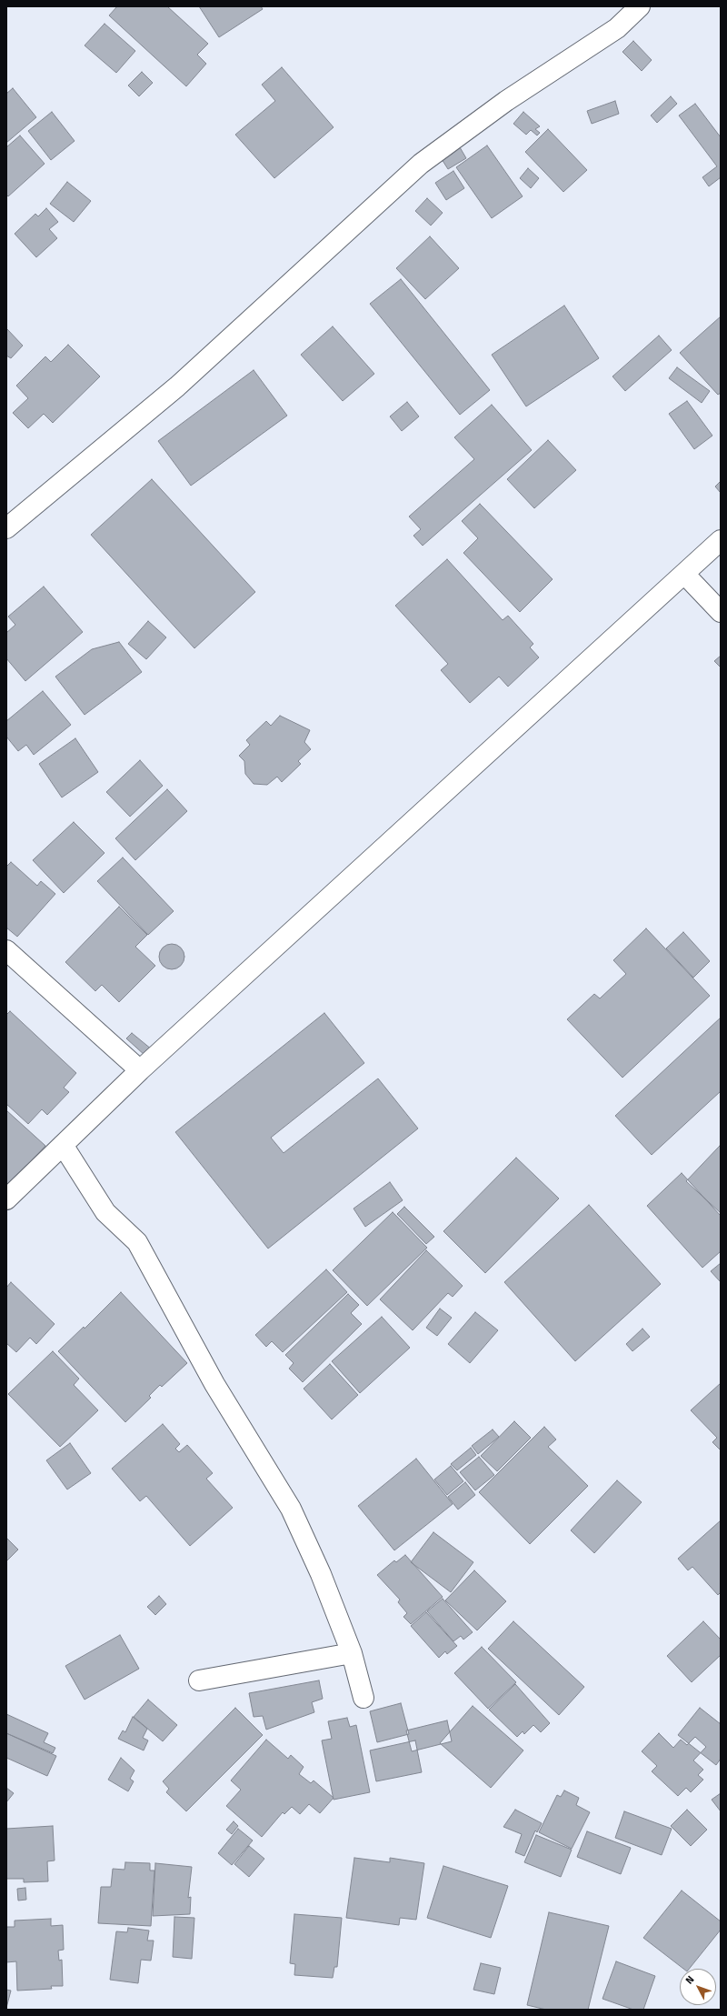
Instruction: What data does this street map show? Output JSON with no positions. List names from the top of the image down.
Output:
{
  "north": "top left"
}
